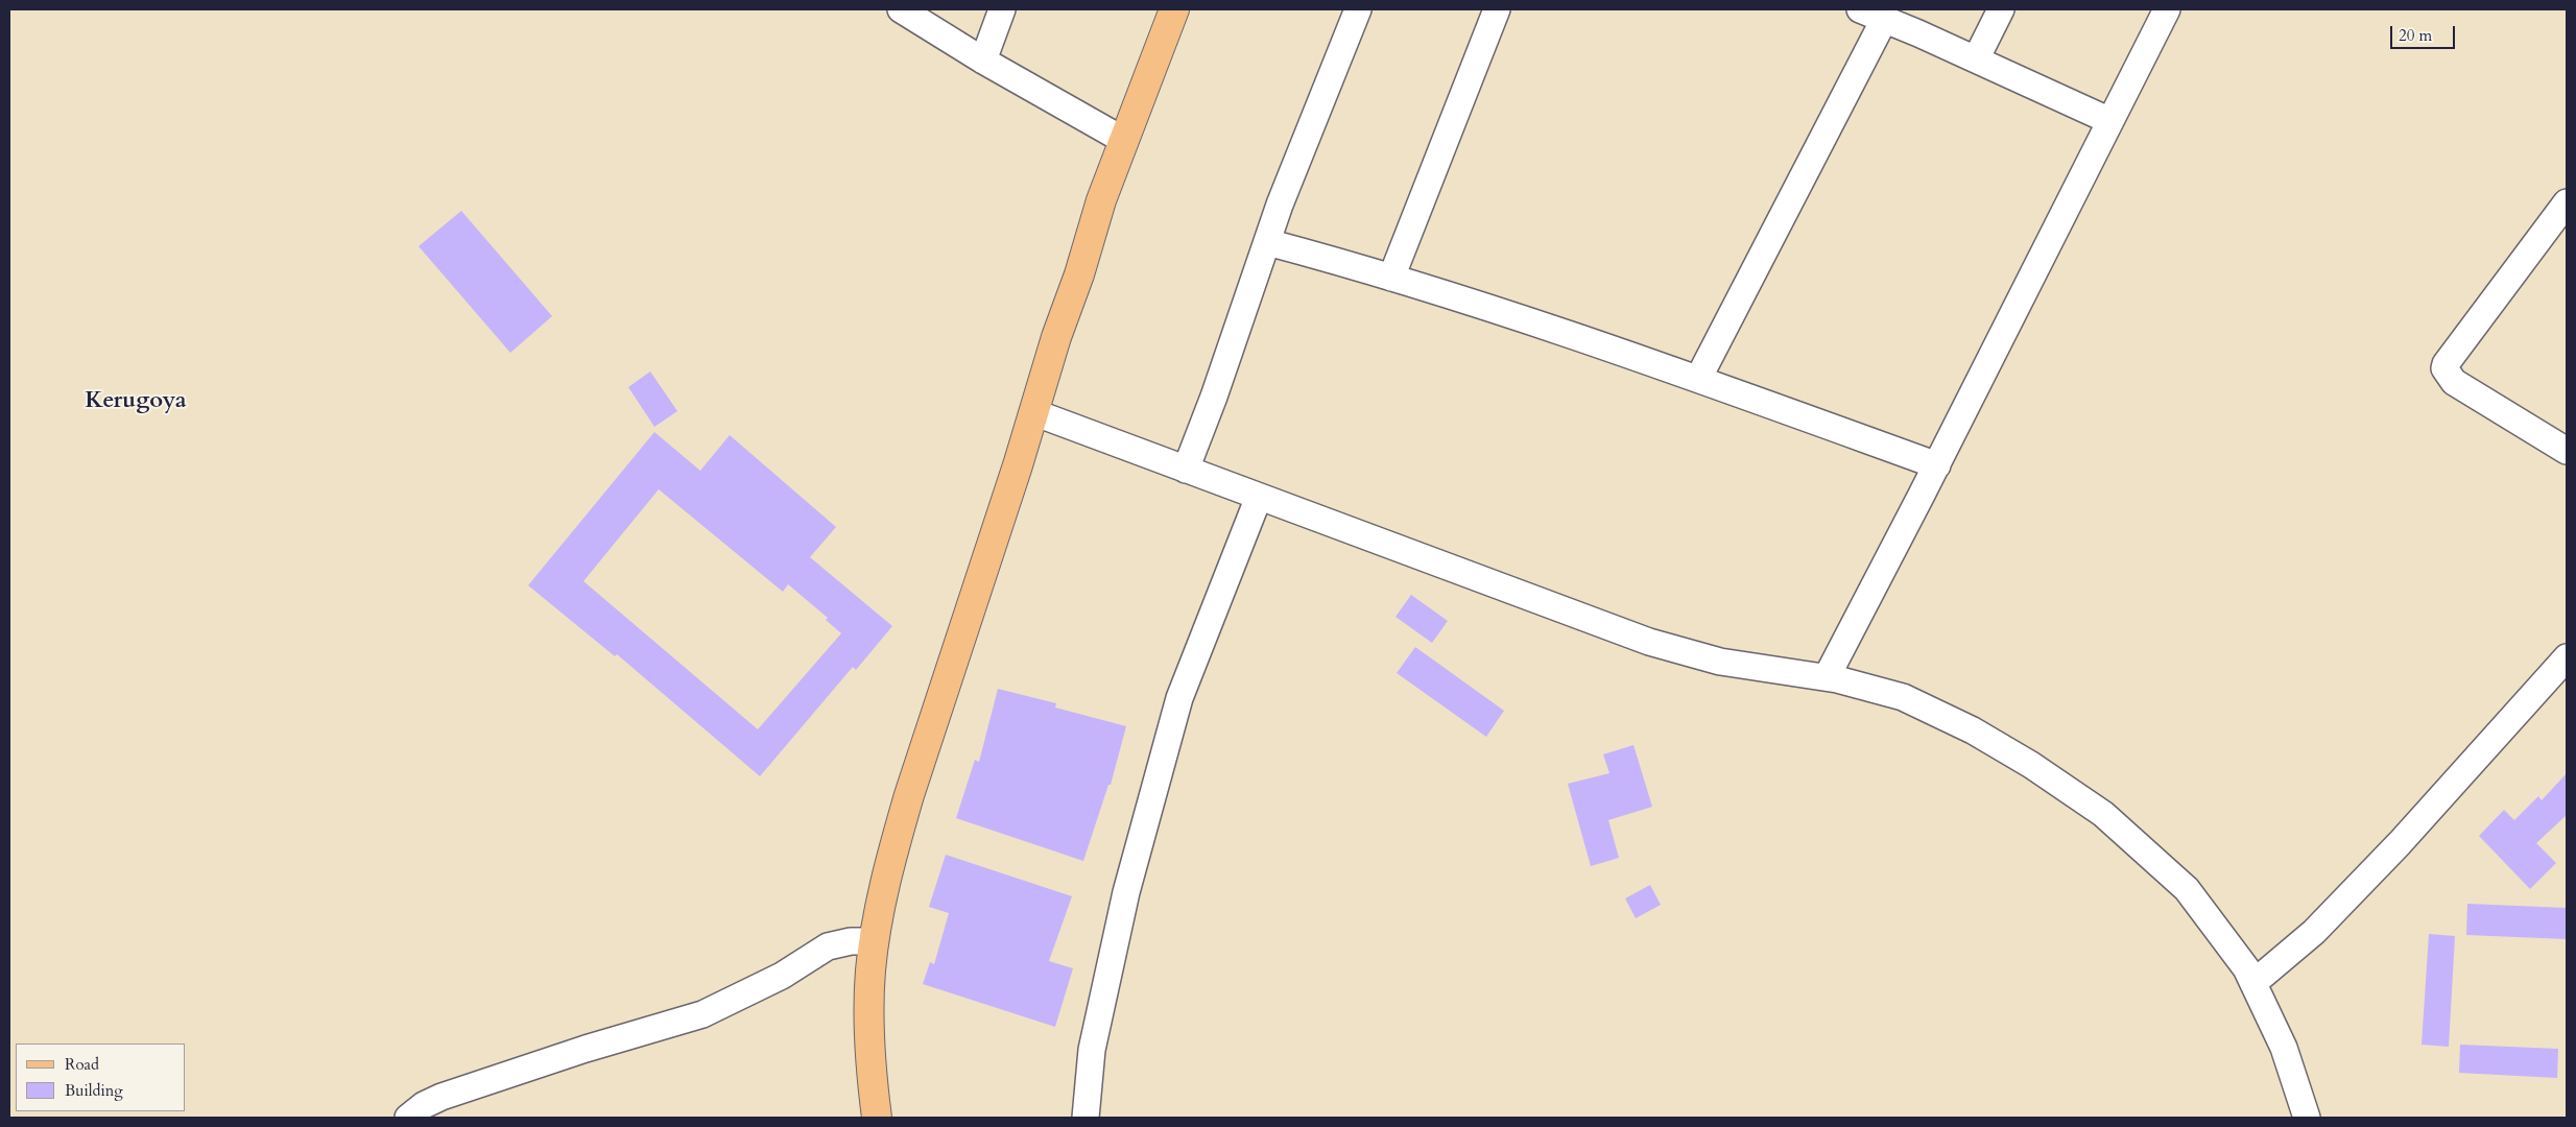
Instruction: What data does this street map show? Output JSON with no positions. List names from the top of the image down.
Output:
{
  "districts": ["Kerugoya"],
  "legend": ["Road", "Building"],
  "scale_bar": "20 m"
}
